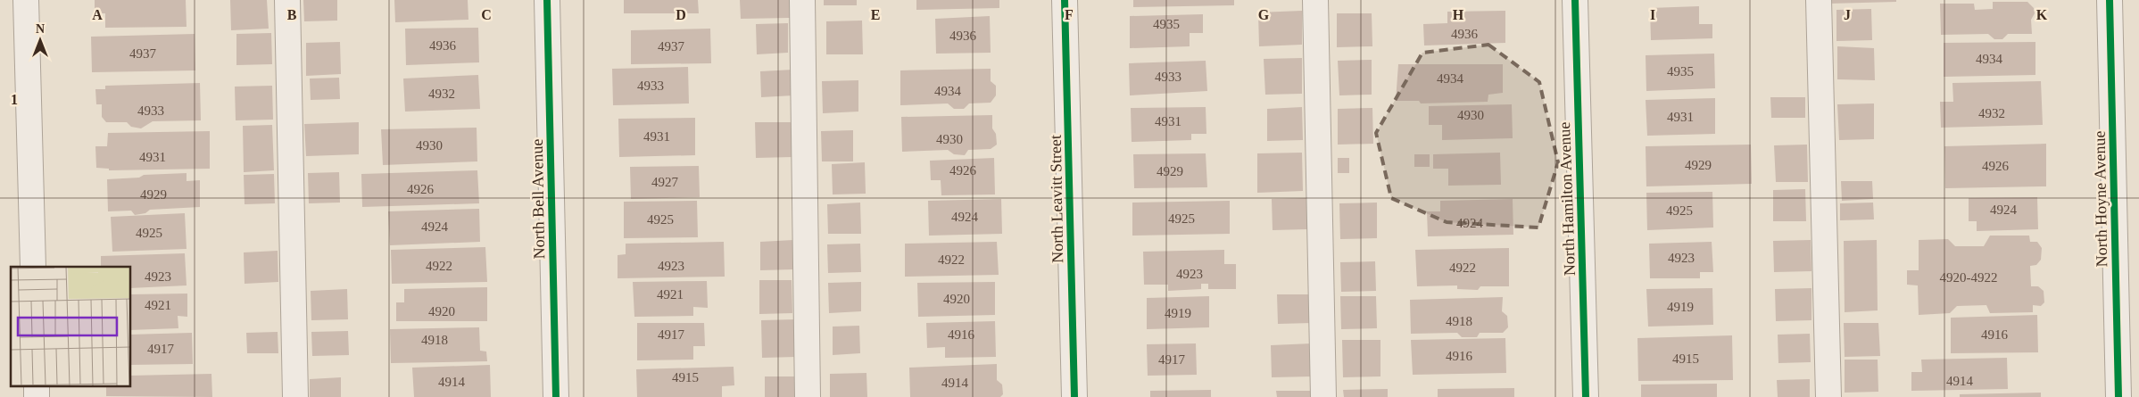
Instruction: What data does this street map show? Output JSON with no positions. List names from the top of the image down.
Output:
{
  "streets": {
    "street": [
      "North Bell Avenue",
      "North Leavitt Street",
      "North Hamilton Avenue",
      "North Hoyne Avenue"
    ]
  },
  "house_numbers": [
    "4935",
    "4936",
    "4936",
    "4936",
    "4937",
    "4937",
    "4934",
    "4935",
    "4933",
    "4934",
    "4933",
    "4934",
    "4932",
    "4933",
    "4932",
    "4930",
    "4931",
    "4931",
    "4931",
    "4930",
    "4930",
    "4931",
    "4929",
    "4926",
    "4926",
    "4929",
    "4927",
    "4926",
    "4929",
    "4924",
    "4925",
    "4924",
    "4925",
    "4925",
    "4924",
    "4924",
    "4925",
    "4923",
    "4922",
    "4922",
    "4923",
    "4922",
    "4923",
    "4923",
    "4920-4922",
    "4921",
    "4920",
    "4921",
    "4919",
    "4920",
    "4919",
    "4918",
    "4917",
    "4916",
    "4916",
    "4918",
    "4917",
    "4916",
    "4915",
    "4917",
    "4915",
    "4914",
    "4914",
    "4914"
  ],
  "north": "top",
  "grid": {
    "columns": [
      "A",
      "B",
      "C",
      "D",
      "E",
      "F",
      "G",
      "H",
      "I",
      "J",
      "K"
    ],
    "rows": ["1"]
  }
}
